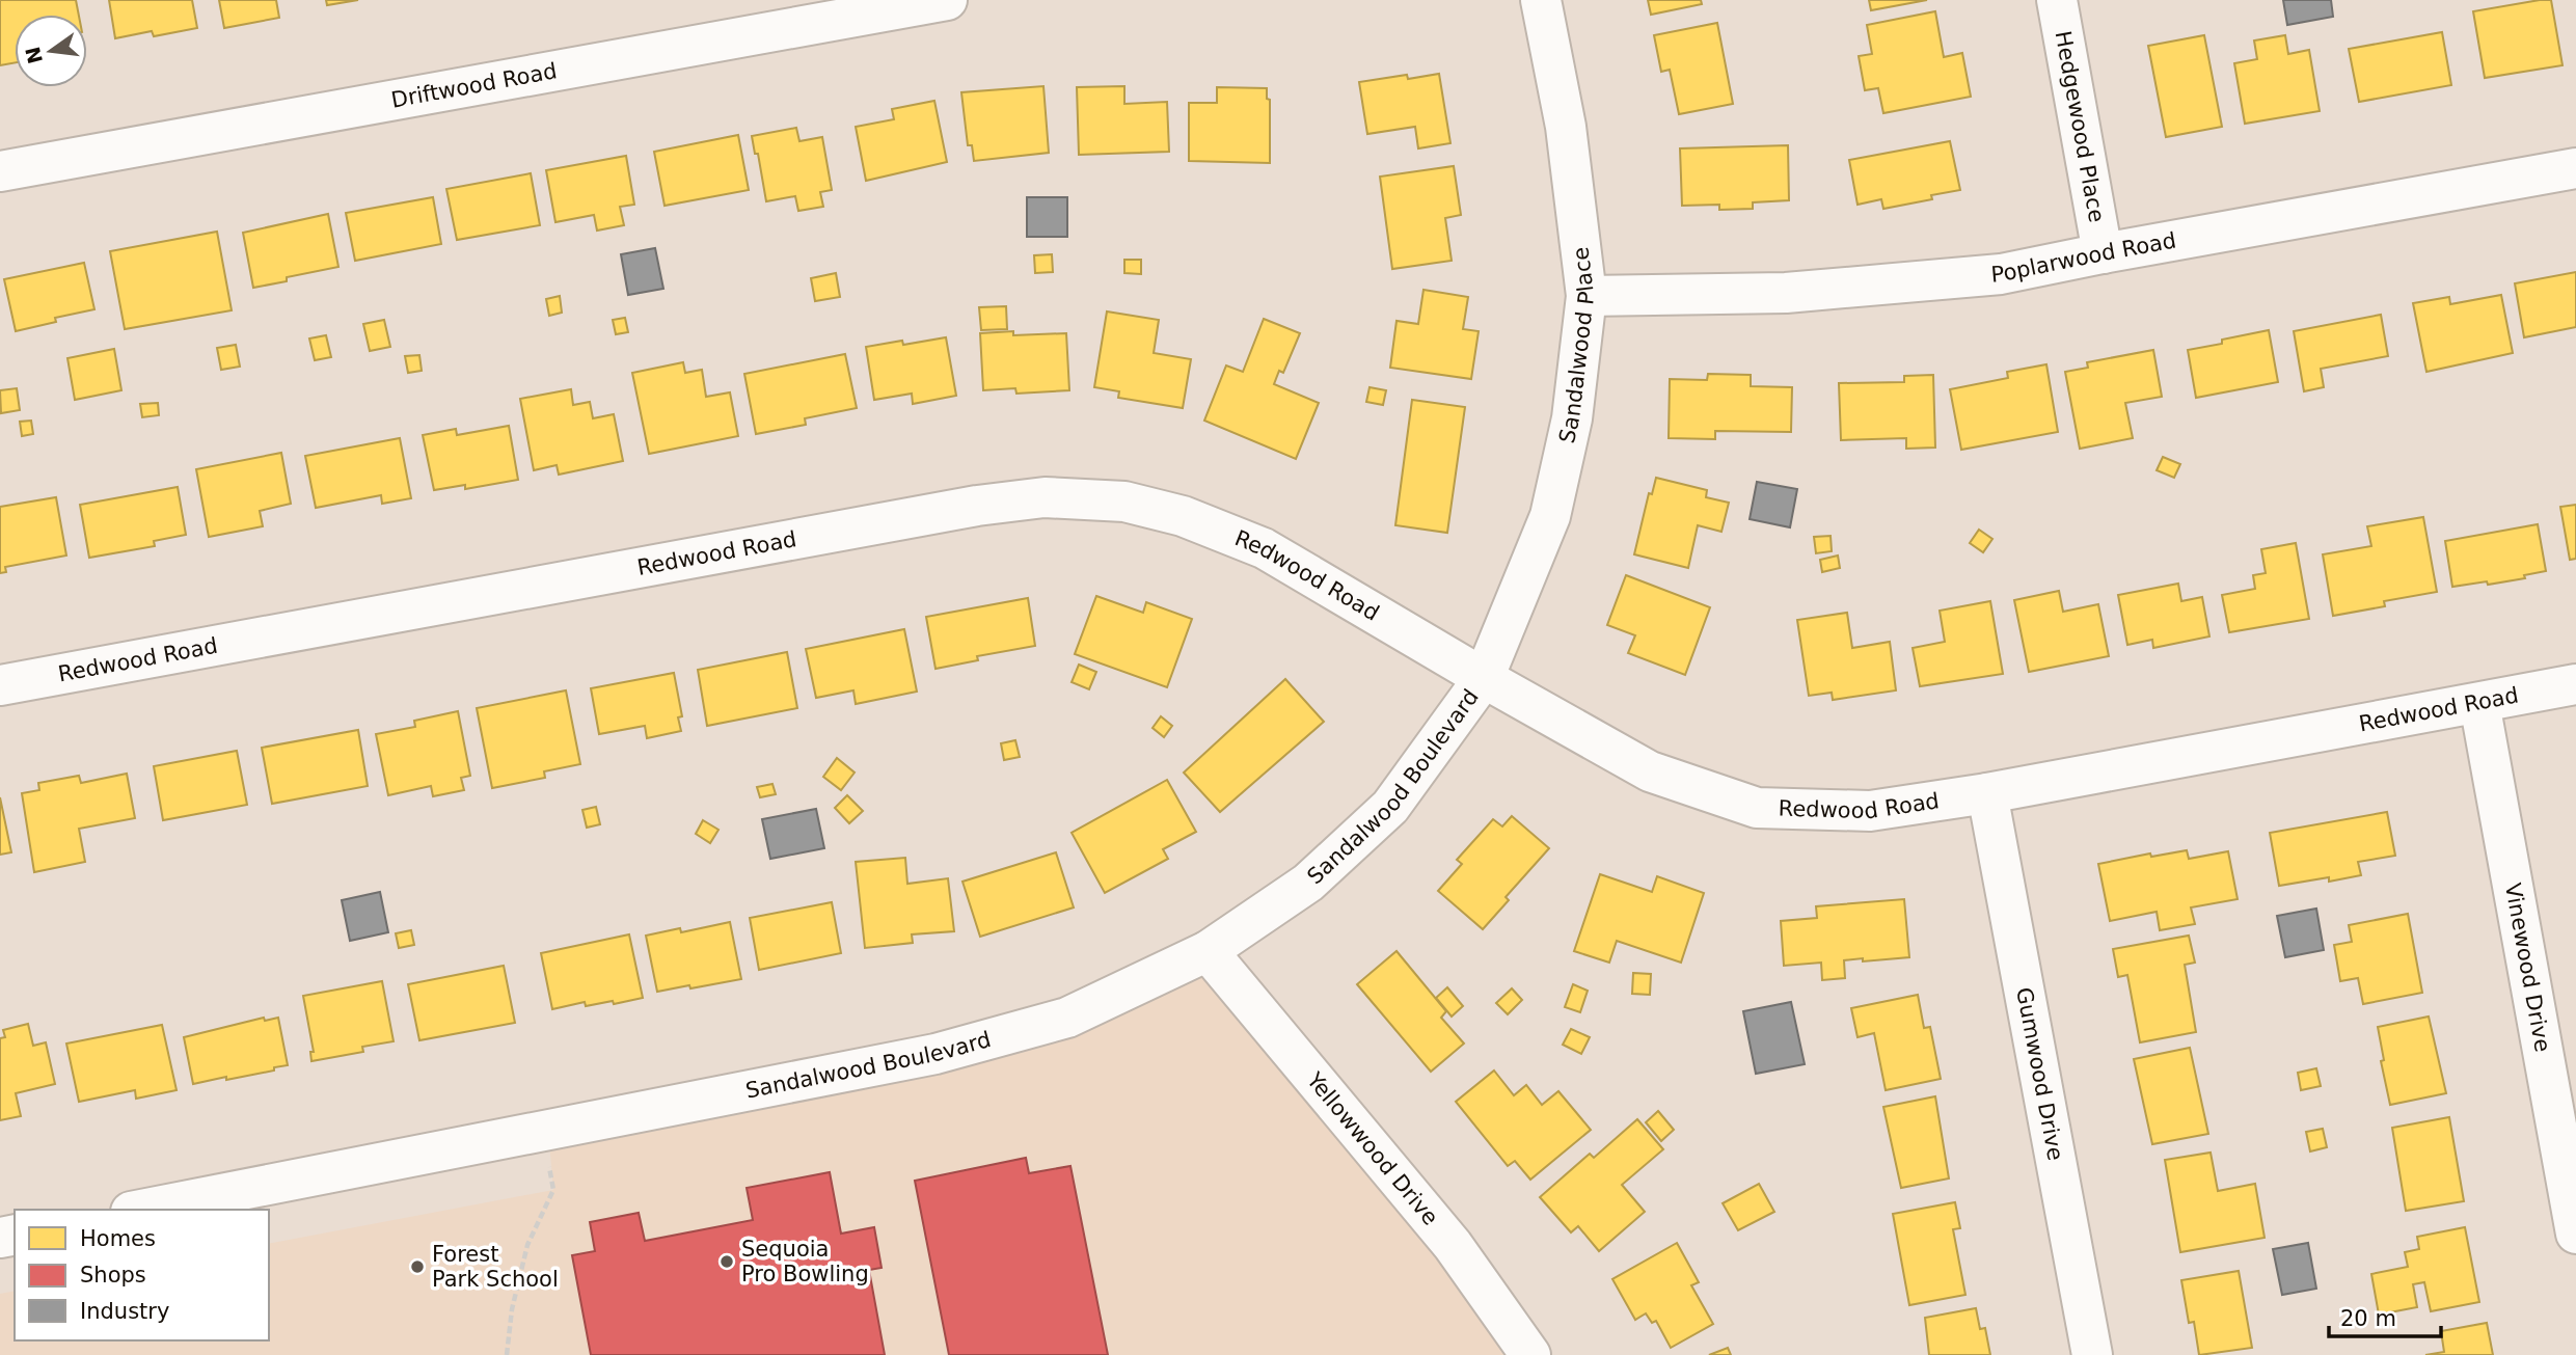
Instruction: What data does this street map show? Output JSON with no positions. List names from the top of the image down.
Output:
{
  "streets": {
    "street": [
      "Driftwood Road",
      "Hedgewood Place",
      "Poplarwood Road",
      "Sandalwood Place",
      "Redwood Road",
      "Sandalwood Boulevard",
      "Vinewood Drive",
      "Gumwood Drive",
      "Yellowwood Drive"
    ]
  },
  "crossings": [
    ["Hedgewood Place", "Poplarwood Road"],
    ["Poplarwood Road", "Sandalwood Place"],
    ["Sandalwood Place", "Redwood Road"],
    ["Sandalwood Place", "Sandalwood Boulevard"],
    ["Redwood Road", "Sandalwood Boulevard"],
    ["Redwood Road", "Vinewood Drive"],
    ["Redwood Road", "Gumwood Drive"],
    ["Sandalwood Boulevard", "Yellowwood Drive"]
  ],
  "places": ["Sequoia Pro Bowling", "Forest Park School"],
  "legend": ["Homes", "Shops", "Industry"],
  "scale_bar": "20 m",
  "north": "left"
}
